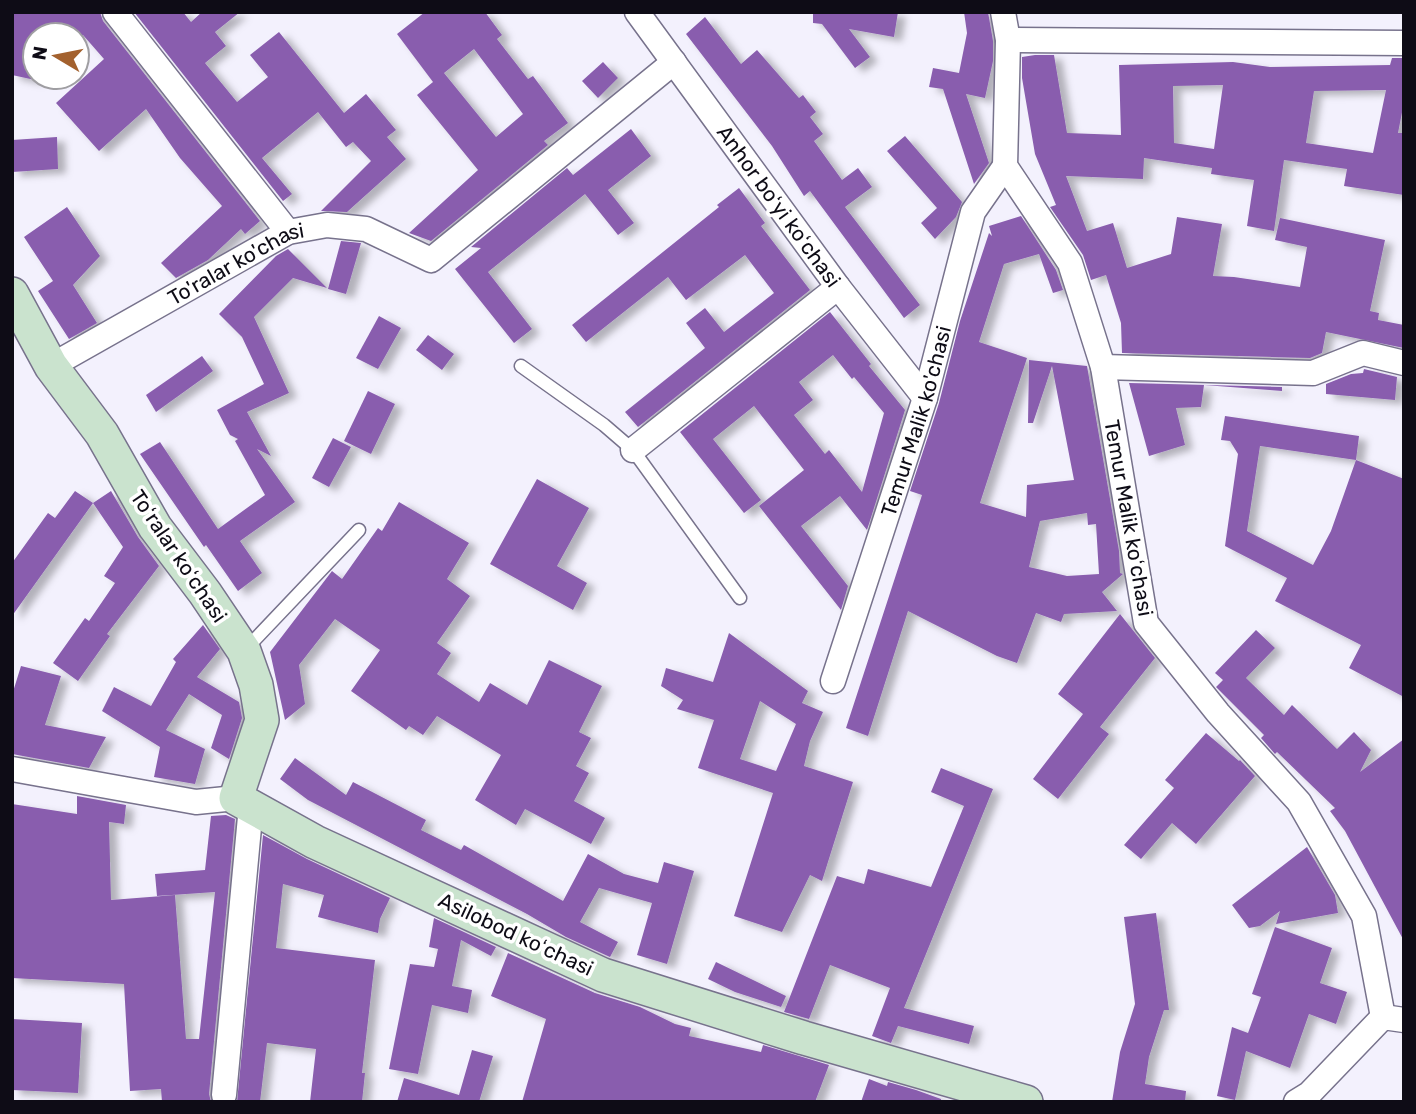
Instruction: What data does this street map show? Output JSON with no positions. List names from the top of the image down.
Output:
{
  "streets": {
    "street": [
      "Anhor boʻyi koʻchasi",
      "To'ralar ko'chasi",
      "Temur Malik ko'chasi",
      "Temur Malik koʻchasi",
      "Toʻralar koʻchasi",
      "Asilobod koʻchasi"
    ]
  },
  "crossings": [
    ["Anhor boʻyi koʻchasi", "To'ralar ko'chasi"],
    ["Anhor boʻyi koʻchasi", "Temur Malik ko'chasi"],
    ["To'ralar ko'chasi", "Toʻralar koʻchasi"],
    ["Temur Malik ko'chasi", "Temur Malik koʻchasi"],
    ["Toʻralar koʻchasi", "Asilobod koʻchasi"]
  ],
  "north": "left"
}
